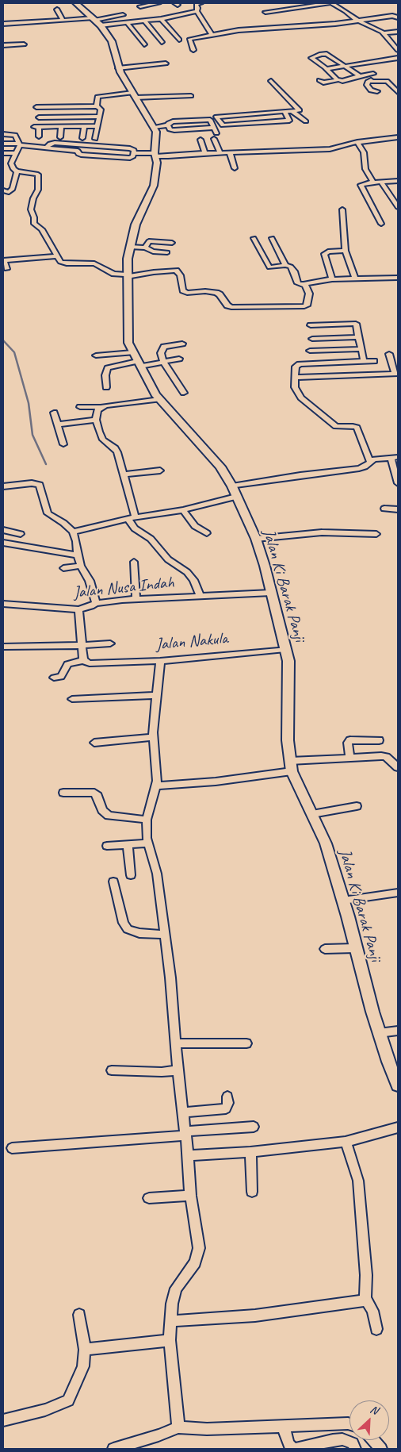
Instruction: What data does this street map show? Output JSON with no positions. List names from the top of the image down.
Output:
{
  "streets": {
    "street": ["Jalan Ki Barak Panji", "Jalan Nusa Indah", "Jalan Nakula"]
  },
  "crossings": [
    ["Jalan Ki Barak Panji", "Jalan Nusa Indah"],
    ["Jalan Ki Barak Panji", "Jalan Nakula"]
  ],
  "north": "top right"
}
